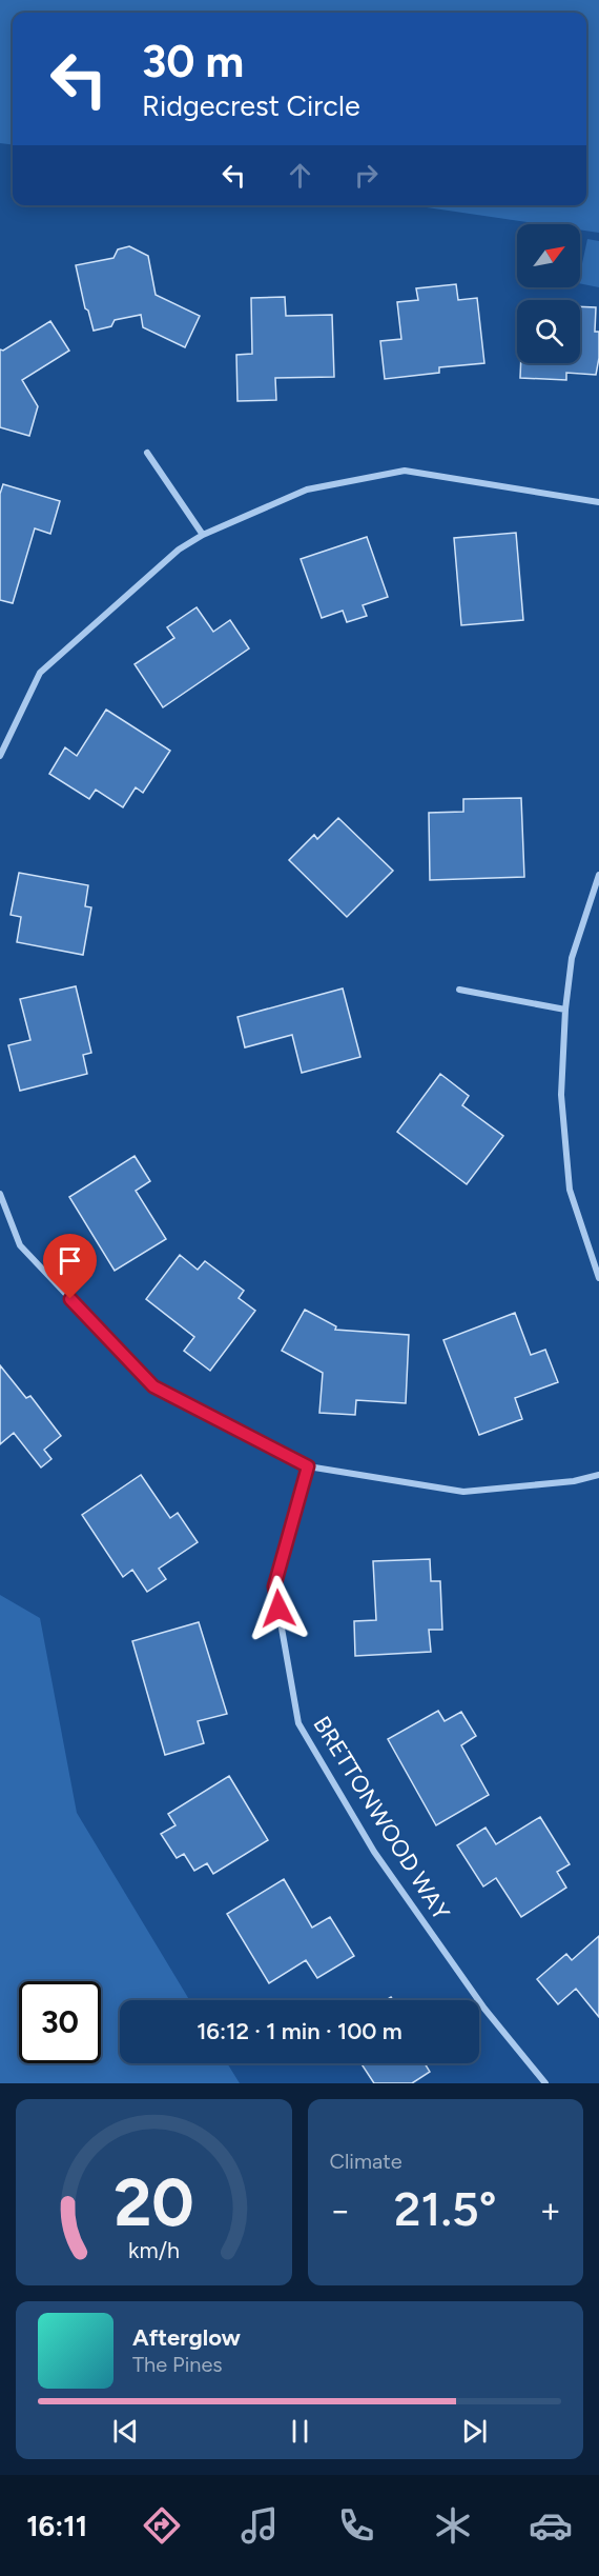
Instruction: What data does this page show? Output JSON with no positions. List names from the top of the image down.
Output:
{
  "streets": {
    "street": ["BRETTONWOOD WAY"]
  },
  "north": "top right",
  "page": {
    "turn": ["30 m", "Ridgecrest Circle"],
    "limit": "30",
    "trip": "16:12 · 1 min · 100 m",
    "tile": "Climate",
    "heat": ["−", "21.5°", "+"],
    "song": ["Afterglow", "The Pines"],
    "tabs": "16:11",
    "gauge": ["20", "km/h"]
  }
}
